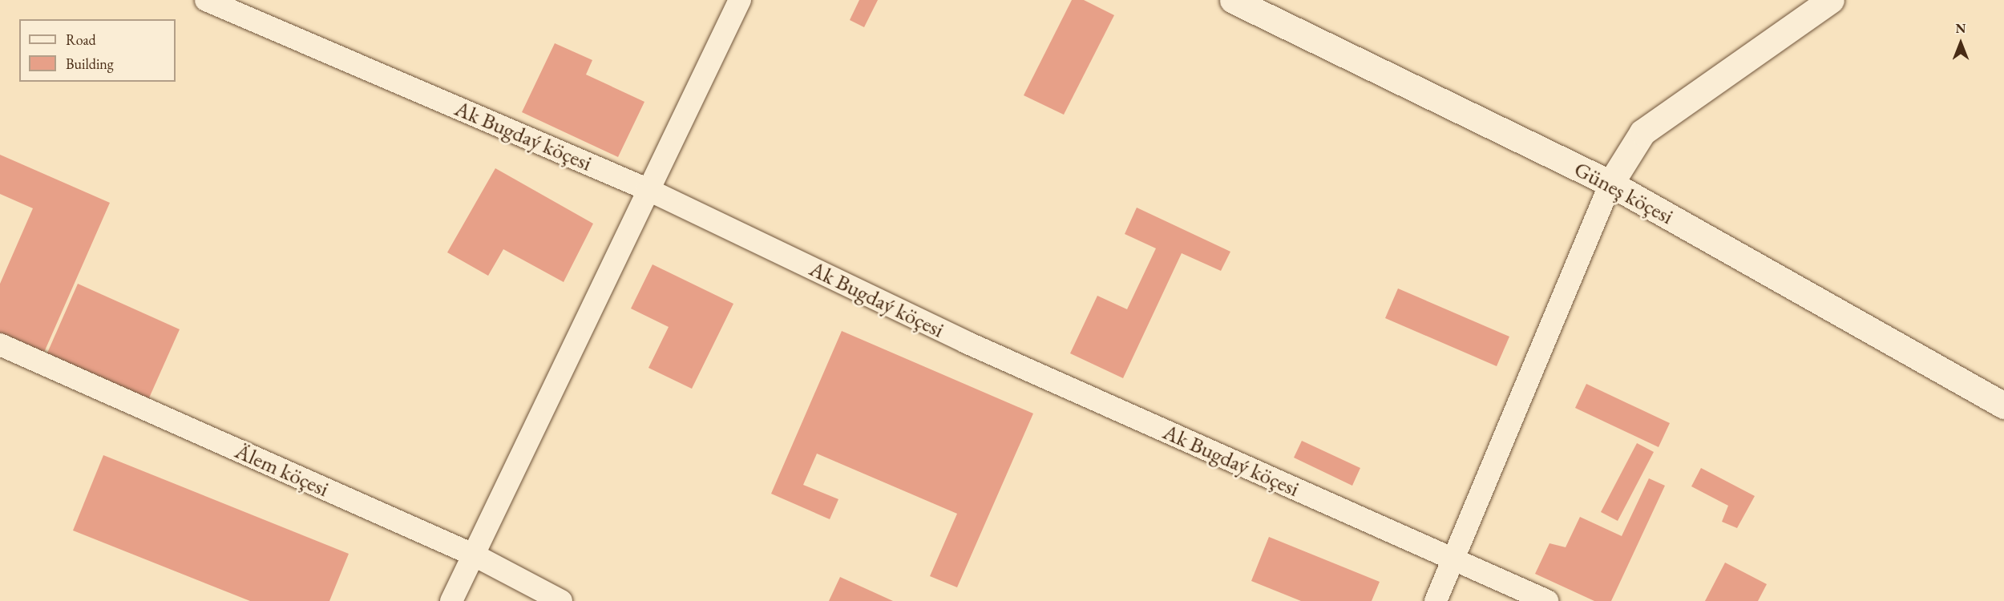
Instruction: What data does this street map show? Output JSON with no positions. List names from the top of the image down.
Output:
{
  "streets": {
    "street": ["Ak Bugdaý köçesi", "Güneş köçesi", "Älem köçesi"]
  },
  "legend": ["Road", "Building"],
  "north": "top"
}
